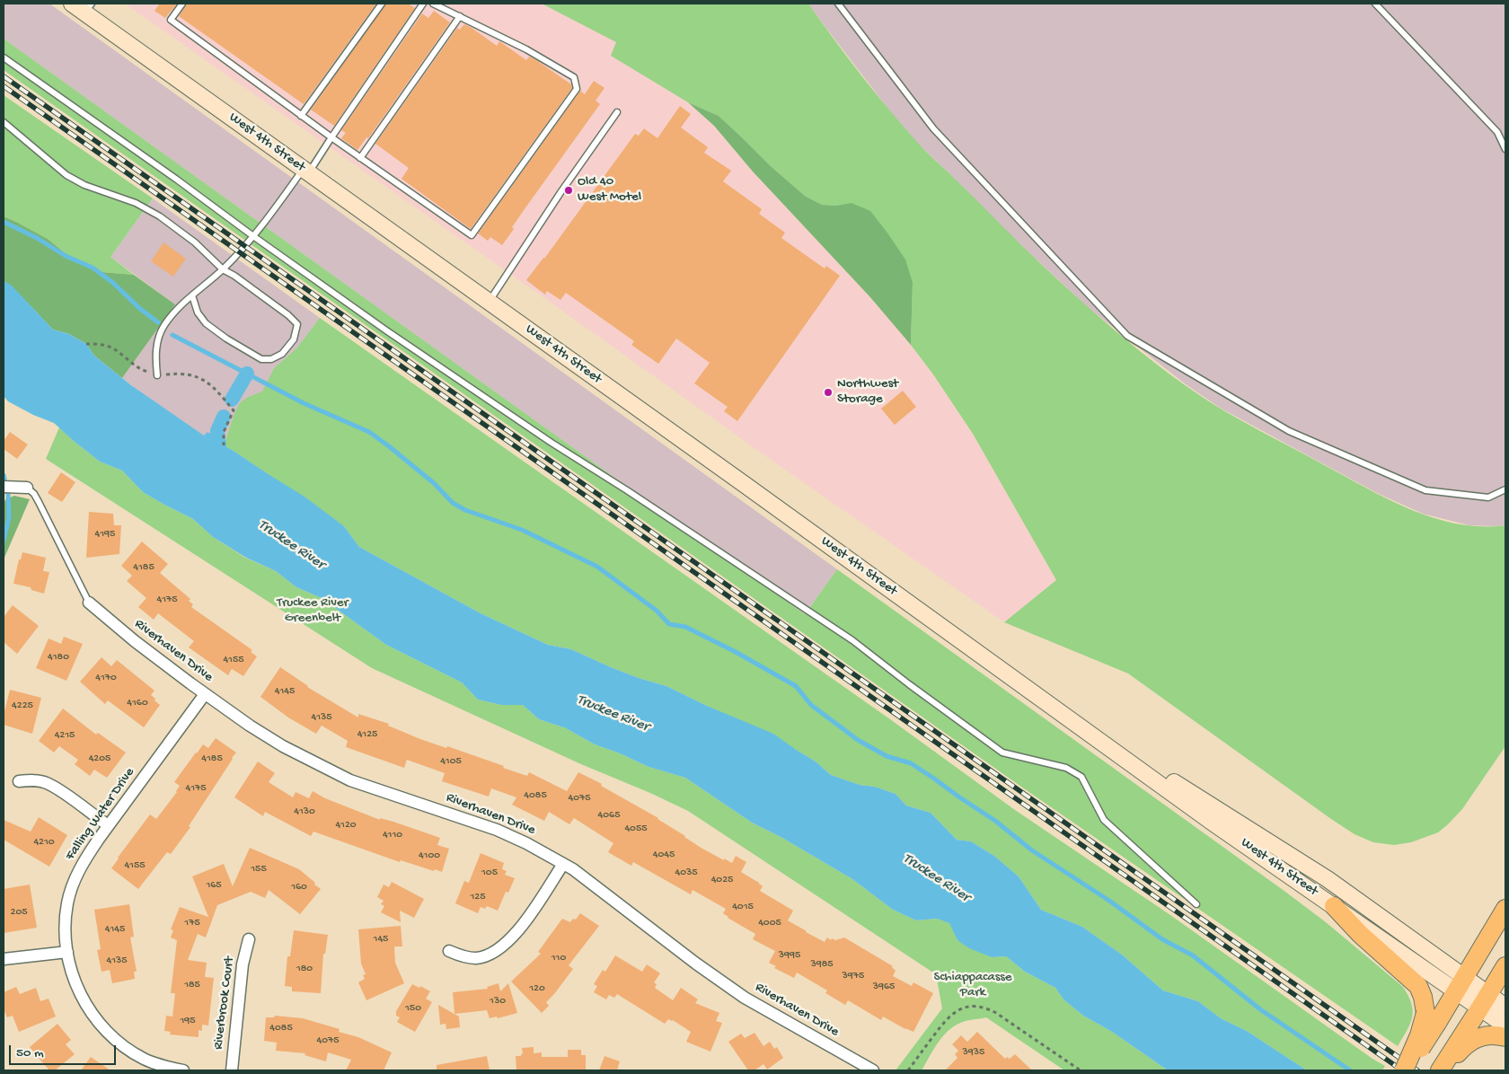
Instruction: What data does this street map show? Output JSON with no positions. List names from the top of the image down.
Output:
{
  "streets": {
    "main road": ["West 4th Street"],
    "street": ["Riverhaven Drive", "Falling Water Drive", "Riverbrook Court"]
  },
  "crossings": [
    ["Riverhaven Drive", "Falling Water Drive"]
  ],
  "water": ["Truckee River"],
  "parks": ["Truckee River Greenbelt", "Schiappacasse Park"],
  "places": ["Old 40 West Motel", "Northwest Storage"],
  "house_numbers": [
    "4195",
    "4185",
    "4175",
    "4180",
    "4155",
    "4170",
    "4145",
    "4160",
    "4225",
    "4135",
    "4125",
    "4215",
    "4205",
    "4185",
    "4105",
    "4175",
    "4085",
    "4075",
    "4130",
    "4065",
    "4120",
    "4055",
    "4110",
    "4210",
    "4045",
    "4100",
    "4155",
    "155",
    "105",
    "4035",
    "4025",
    "165",
    "160",
    "125",
    "4015",
    "205",
    "175",
    "4005",
    "4145",
    "145",
    "3995",
    "110",
    "4135",
    "3985",
    "180",
    "3975",
    "185",
    "3965",
    "120",
    "130",
    "150",
    "195",
    "4085",
    "4075",
    "3935"
  ],
  "scale_bar": "50 m"
}
